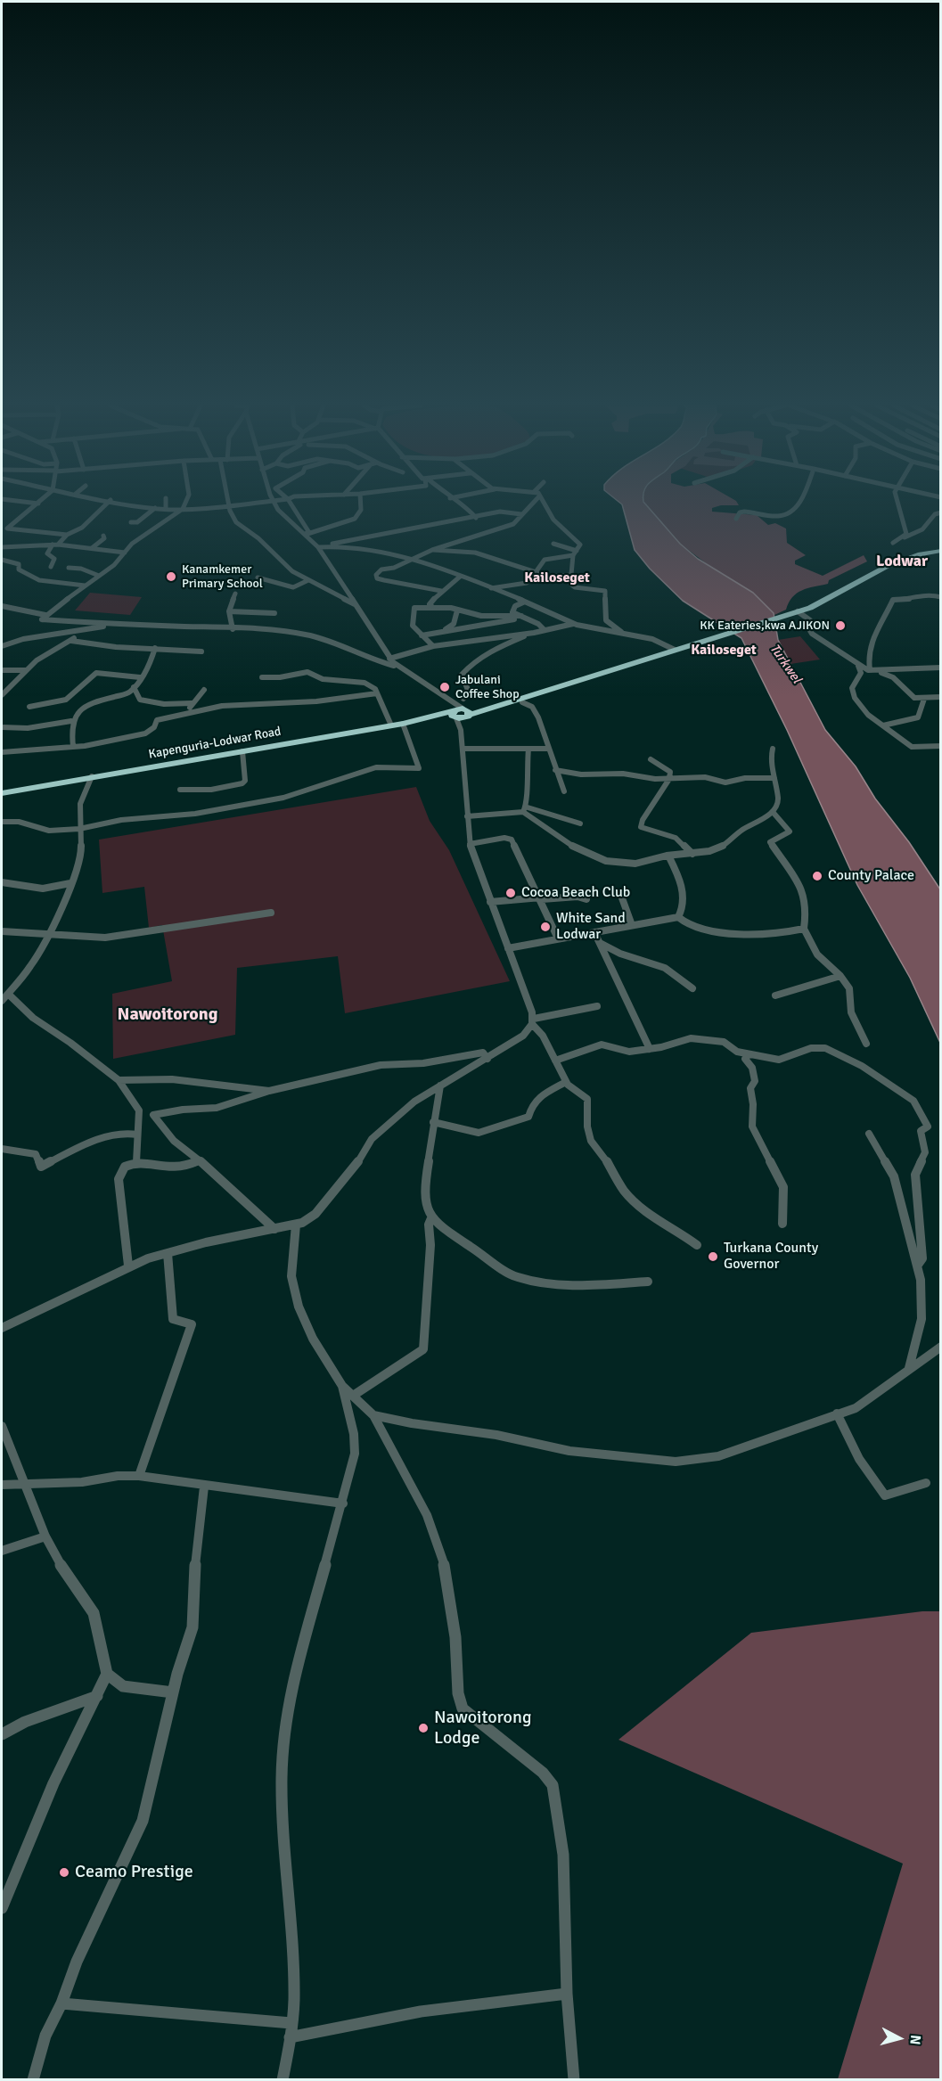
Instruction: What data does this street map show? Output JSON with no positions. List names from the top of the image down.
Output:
{
  "streets": {
    "highway": ["Kapenguria-Lodwar Road"]
  },
  "districts": [
    "Lodwar",
    "Kailoseget",
    "Kailoseget",
    "Nawoitorong"
  ],
  "water": ["Turkwel"],
  "places": [
    "Kanamkemer Primary School",
    "KK Eateries,kwa AJIKON",
    "Jabulani Coffee Shop",
    "County Palace",
    "Cocoa Beach Club",
    "White Sand Lodwar",
    "Turkana County Governor",
    "Nawoitorong Lodge",
    "Ceamo Prestige"
  ],
  "north": "right"
}
